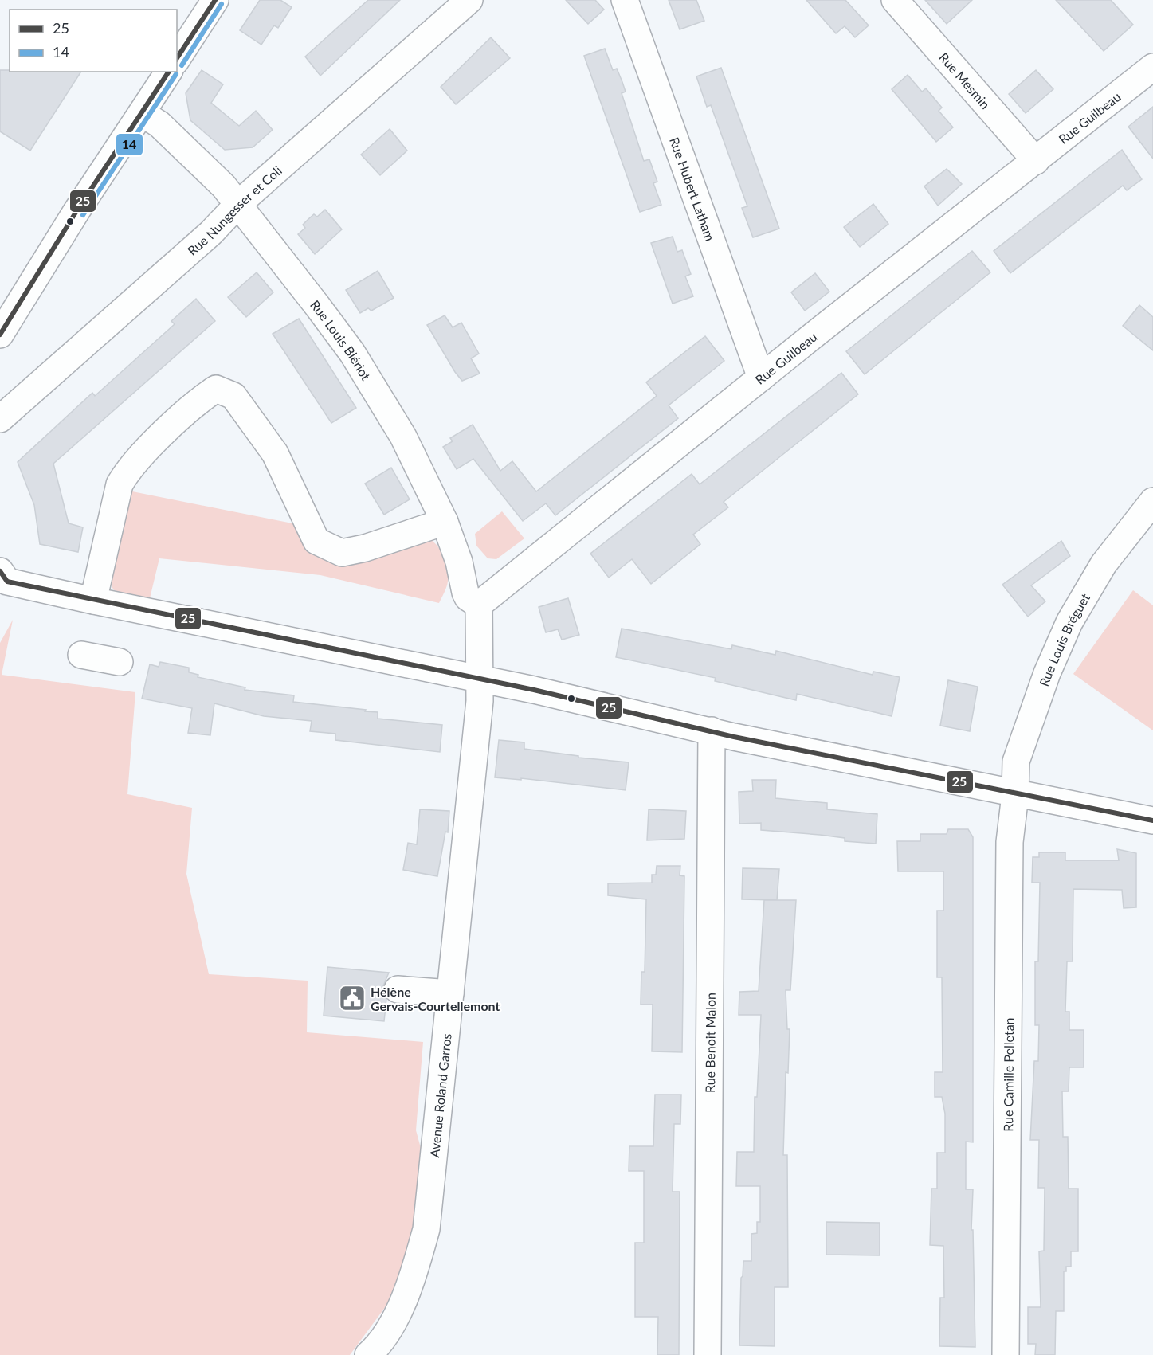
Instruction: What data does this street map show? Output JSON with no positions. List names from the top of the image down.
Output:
{
  "streets": {
    "street": [
      "Rue Mesmin",
      "Rue Guilbeau",
      "Rue Hubert Latham",
      "Rue Nungesser et Coli",
      "Rue Louis Blériot",
      "Rue Louis Bréguet",
      "Rue Benoit Malon",
      "Rue Camille Pelletan",
      "Avenue Roland Garros"
    ]
  },
  "crossings": [
    ["Rue Mesmin", "Rue Guilbeau"],
    ["Rue Guilbeau", "Rue Hubert Latham"],
    ["Rue Guilbeau", "Rue Louis Blériot"],
    ["Rue Nungesser et Coli", "Rue Louis Blériot"],
    ["Rue Louis Bréguet", "Rue Camille Pelletan"]
  ],
  "places": {
    "public building": ["Hélène Gervais-Courtellemont"]
  },
  "lines": ["transit line 25", "transit line 14"],
  "legend": ["25", "14"]
}
